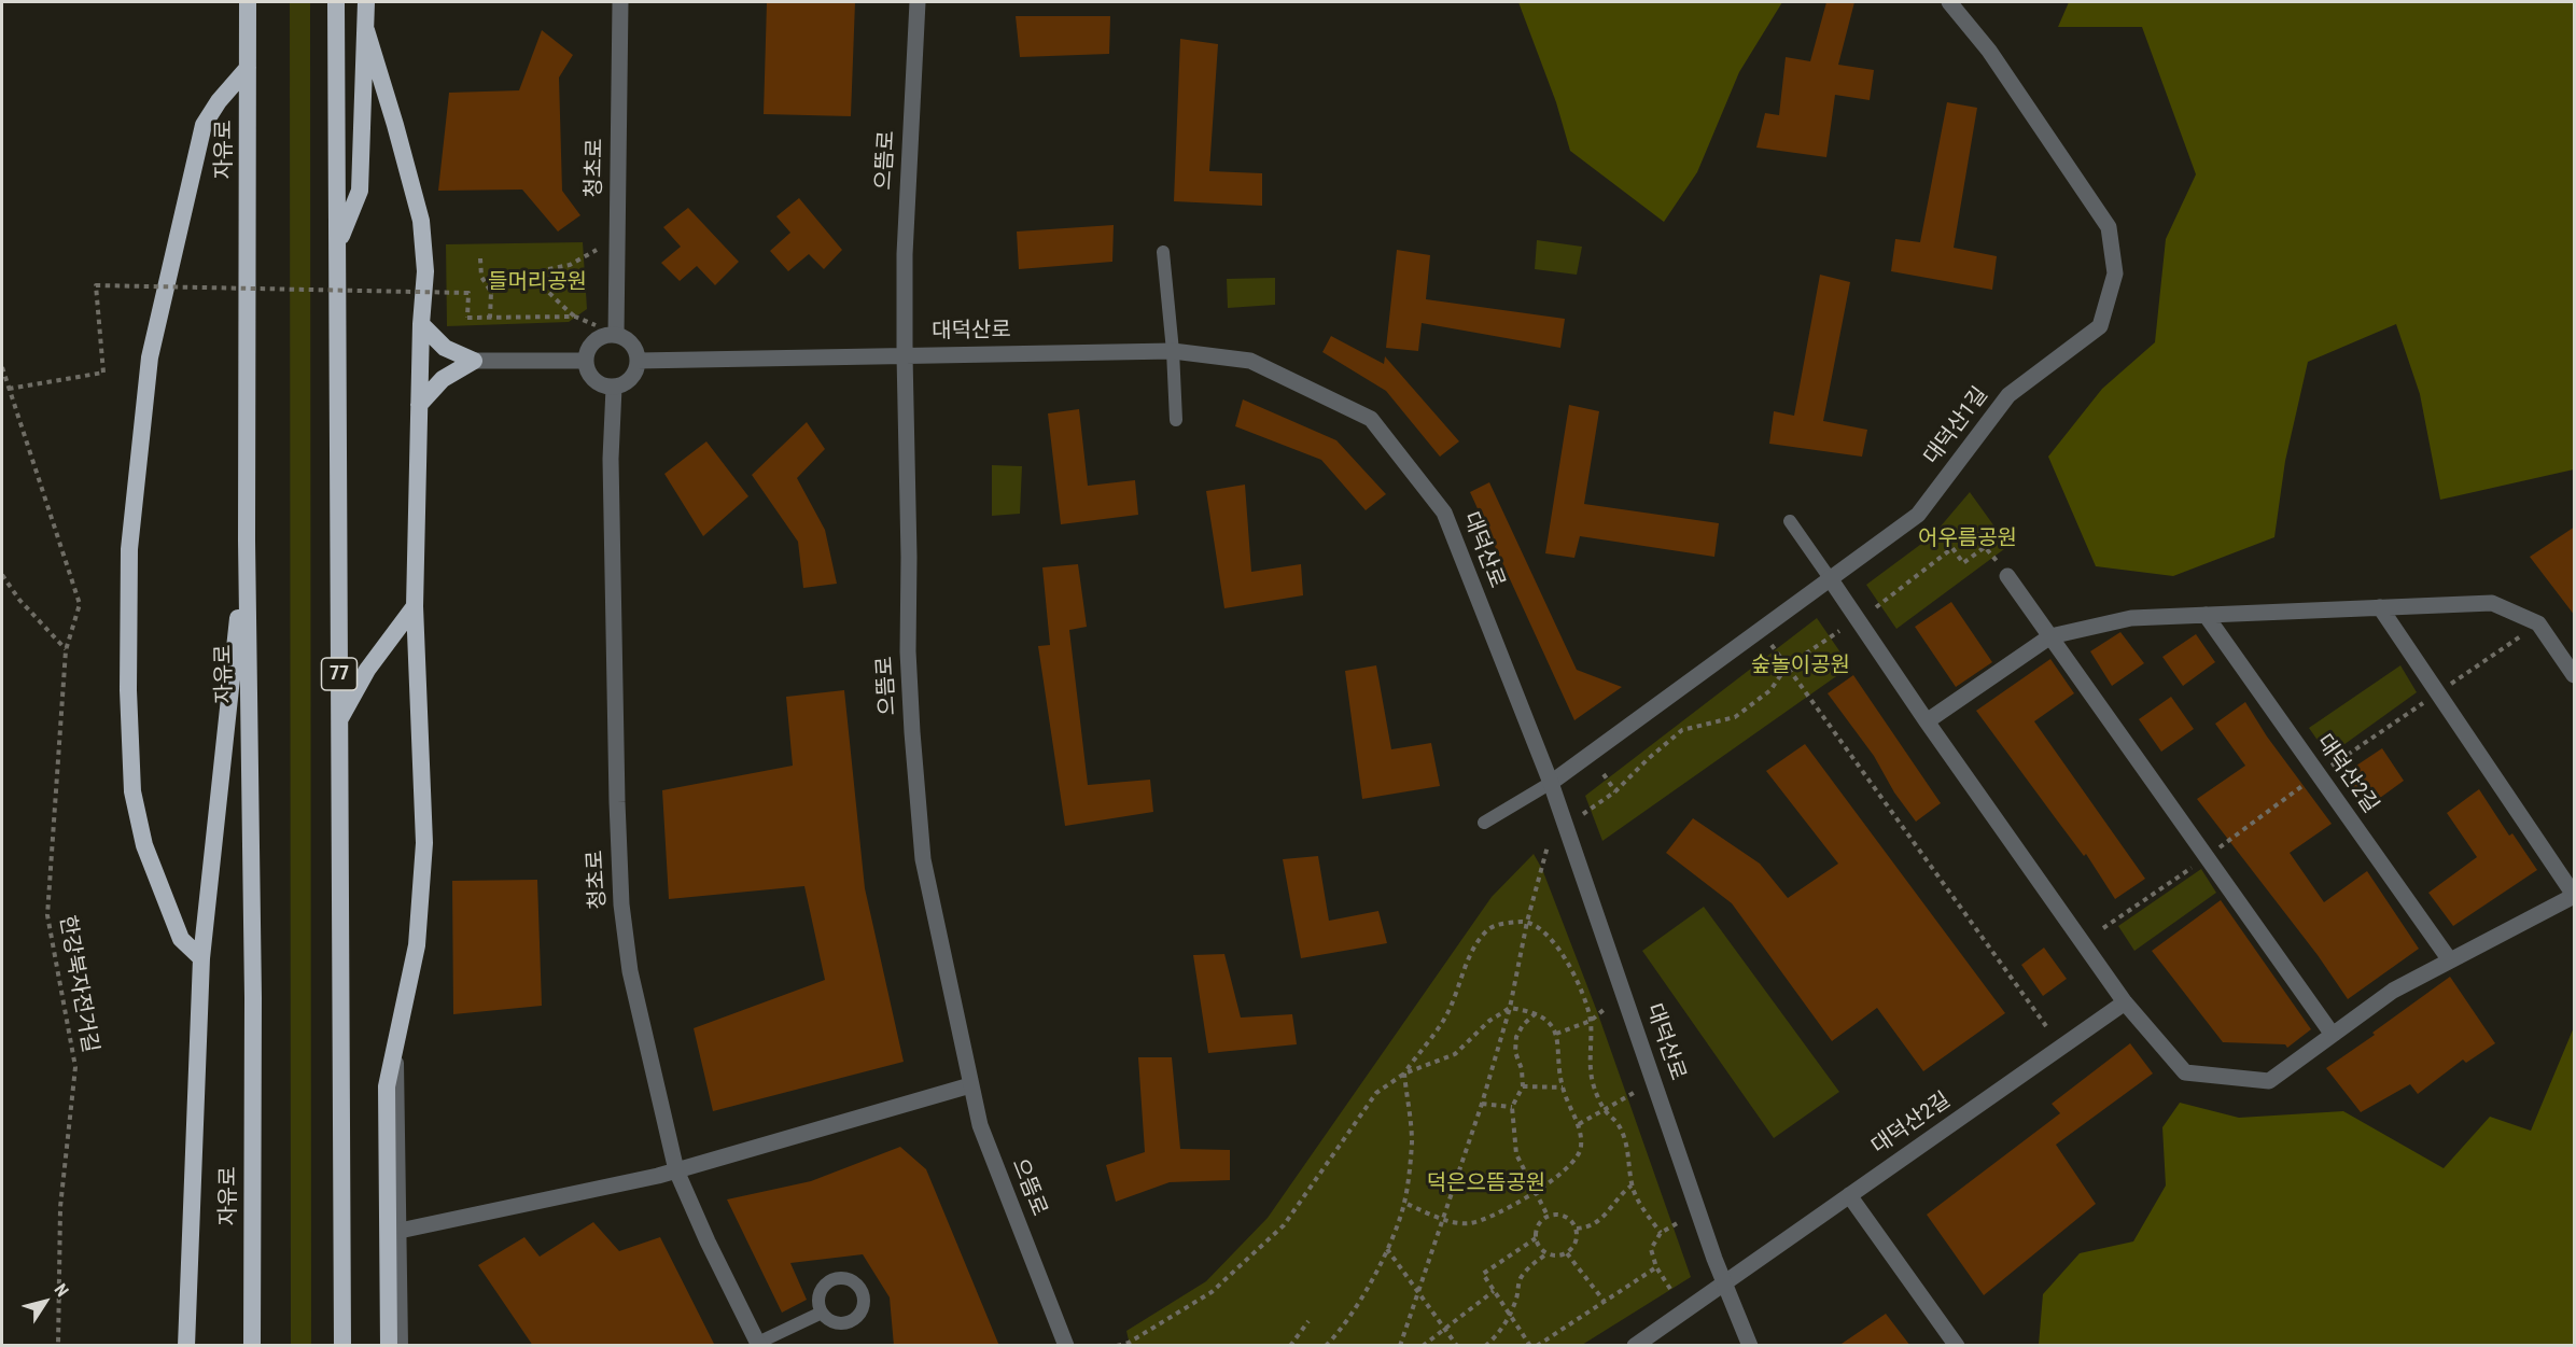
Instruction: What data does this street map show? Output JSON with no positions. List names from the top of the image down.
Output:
{
  "streets": {
    "highway": ["자유로", "77"],
    "street": [
      "으뜸로",
      "청초로",
      "대덕산로",
      "대덕산1길",
      "대덕산2길"
    ],
    "path": ["한강북자전거길"]
  },
  "crossings": [
    ["으뜸로", "대덕산로"],
    ["청초로", "대덕산로"],
    ["대덕산로", "대덕산1길"],
    ["대덕산로", "대덕산2길"]
  ],
  "parks": [
    "들머리공원",
    "어우름공원",
    "숲놀이공원",
    "덕은으뜸공원"
  ],
  "north": "top right"
}
